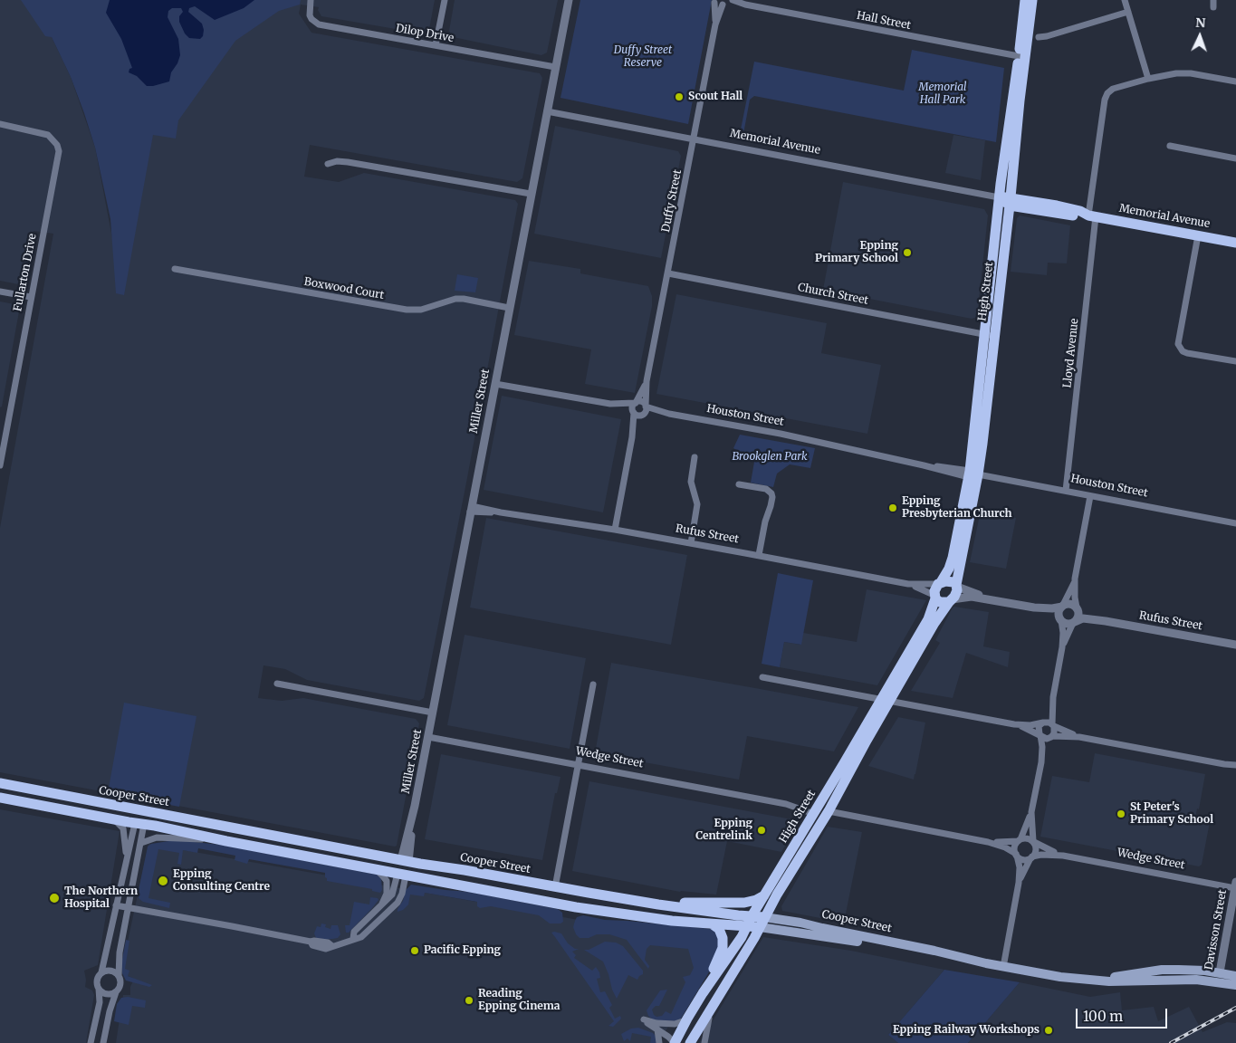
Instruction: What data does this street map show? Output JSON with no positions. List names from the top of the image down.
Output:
{
  "streets": {
    "main road": [
      "Memorial Avenue",
      "High Street",
      "Wedge Street",
      "Cooper Street"
    ],
    "street": [
      "Hall Street",
      "Dilop Drive",
      "Duffy Street",
      "Fullarton Drive",
      "Boxwood Court",
      "Church Street",
      "Lloyd Avenue",
      "Miller Street",
      "Houston Street",
      "Rufus Street",
      "Davisson Street"
    ]
  },
  "crossings": [
    ["Hall Street", "Duffy Street"],
    ["Hall Street", "High Street"],
    ["Dilop Drive", "Miller Street"],
    ["Memorial Avenue", "Duffy Street"],
    ["Memorial Avenue", "High Street"],
    ["Memorial Avenue", "Lloyd Avenue"],
    ["Memorial Avenue", "Miller Street"],
    ["Duffy Street", "Church Street"],
    ["Duffy Street", "Houston Street"],
    ["Boxwood Court", "Miller Street"],
    ["High Street", "Church Street"],
    ["High Street", "Houston Street"],
    ["High Street", "Rufus Street"],
    ["High Street", "Wedge Street"],
    ["High Street", "Cooper Street"],
    ["Lloyd Avenue", "Houston Street"],
    ["Miller Street", "Houston Street"],
    ["Miller Street", "Rufus Street"],
    ["Miller Street", "Wedge Street"],
    ["Miller Street", "Cooper Street"],
    ["Wedge Street", "Davisson Street"],
    ["Cooper Street", "Davisson Street"]
  ],
  "parks": ["Duffy Street Reserve", "Memorial Hall Park", "Brookglen Park"],
  "places": [
    "Scout Hall",
    "Epping Primary School",
    "Epping Presbyterian Church",
    "St Peter's Primary School",
    "Epping Centrelink",
    "Epping Consulting Centre",
    "The Northern Hospital",
    "Pacific Epping",
    "Reading Epping Cinema",
    "Epping Railway Workshops"
  ],
  "scale_bar": "100 m",
  "north": "top"
}
